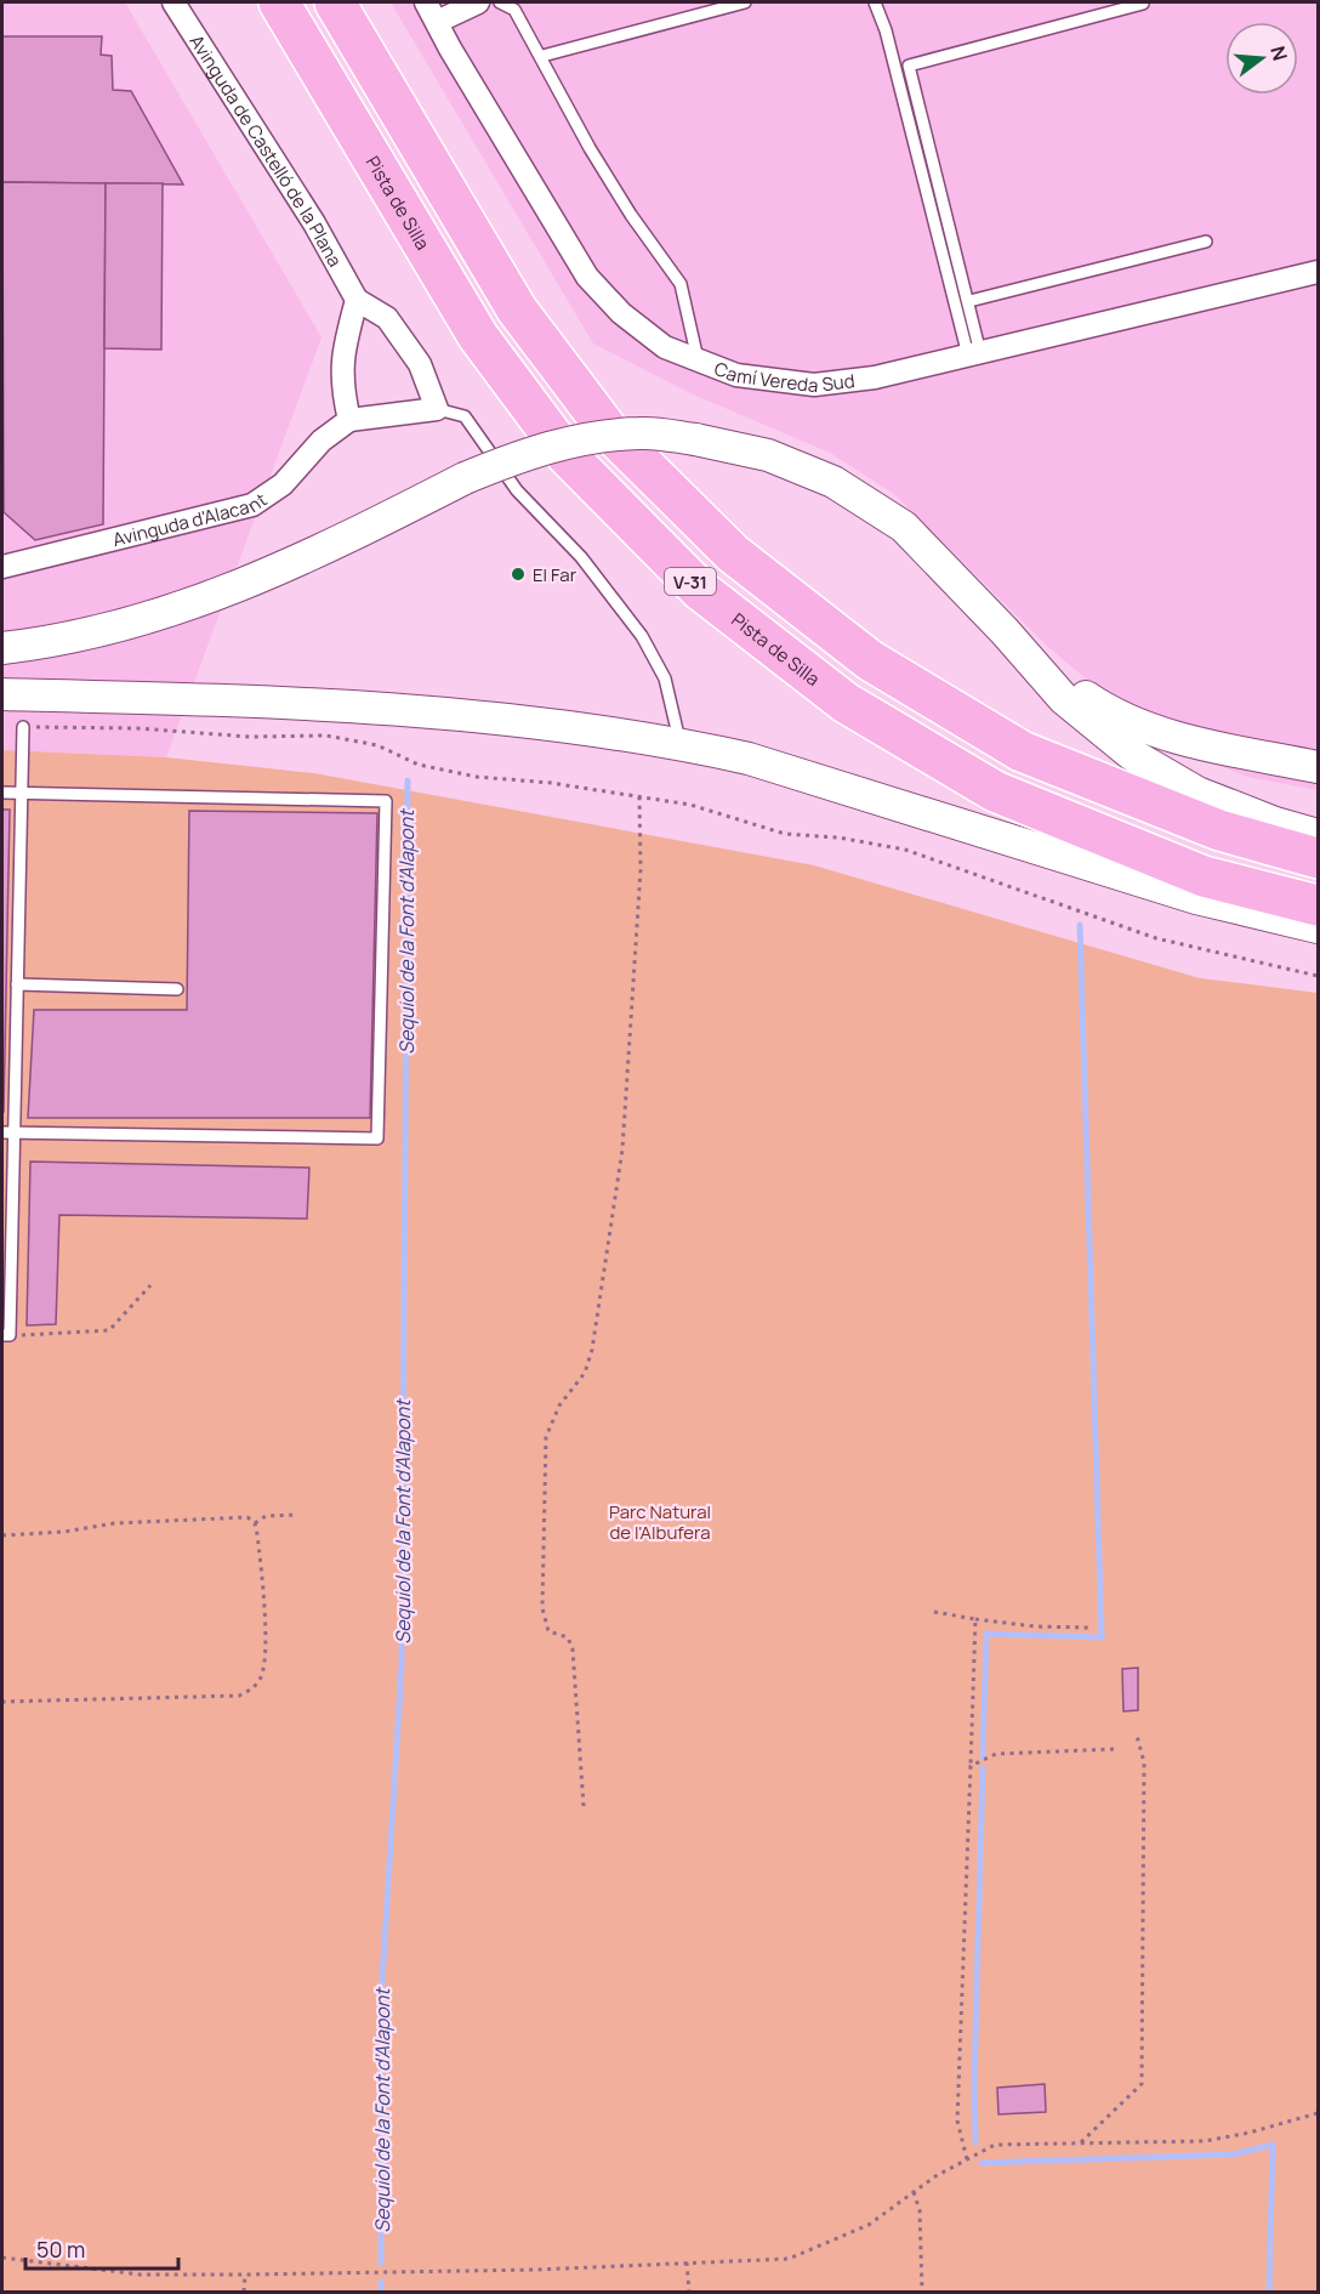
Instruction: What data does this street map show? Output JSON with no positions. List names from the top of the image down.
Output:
{
  "streets": {
    "highway": ["Pista de Silla", "V-31"],
    "street": ["Avinguda de Castelló de la Plana", "Camí Vereda Sud", "Avinguda d'Alacant"]
  },
  "water": ["Sequiol de la Font d’Alapont"],
  "parks": ["Parc Natural de l'Albufera"],
  "places": ["El Far"],
  "scale_bar": "50 m",
  "north": "right"
}
